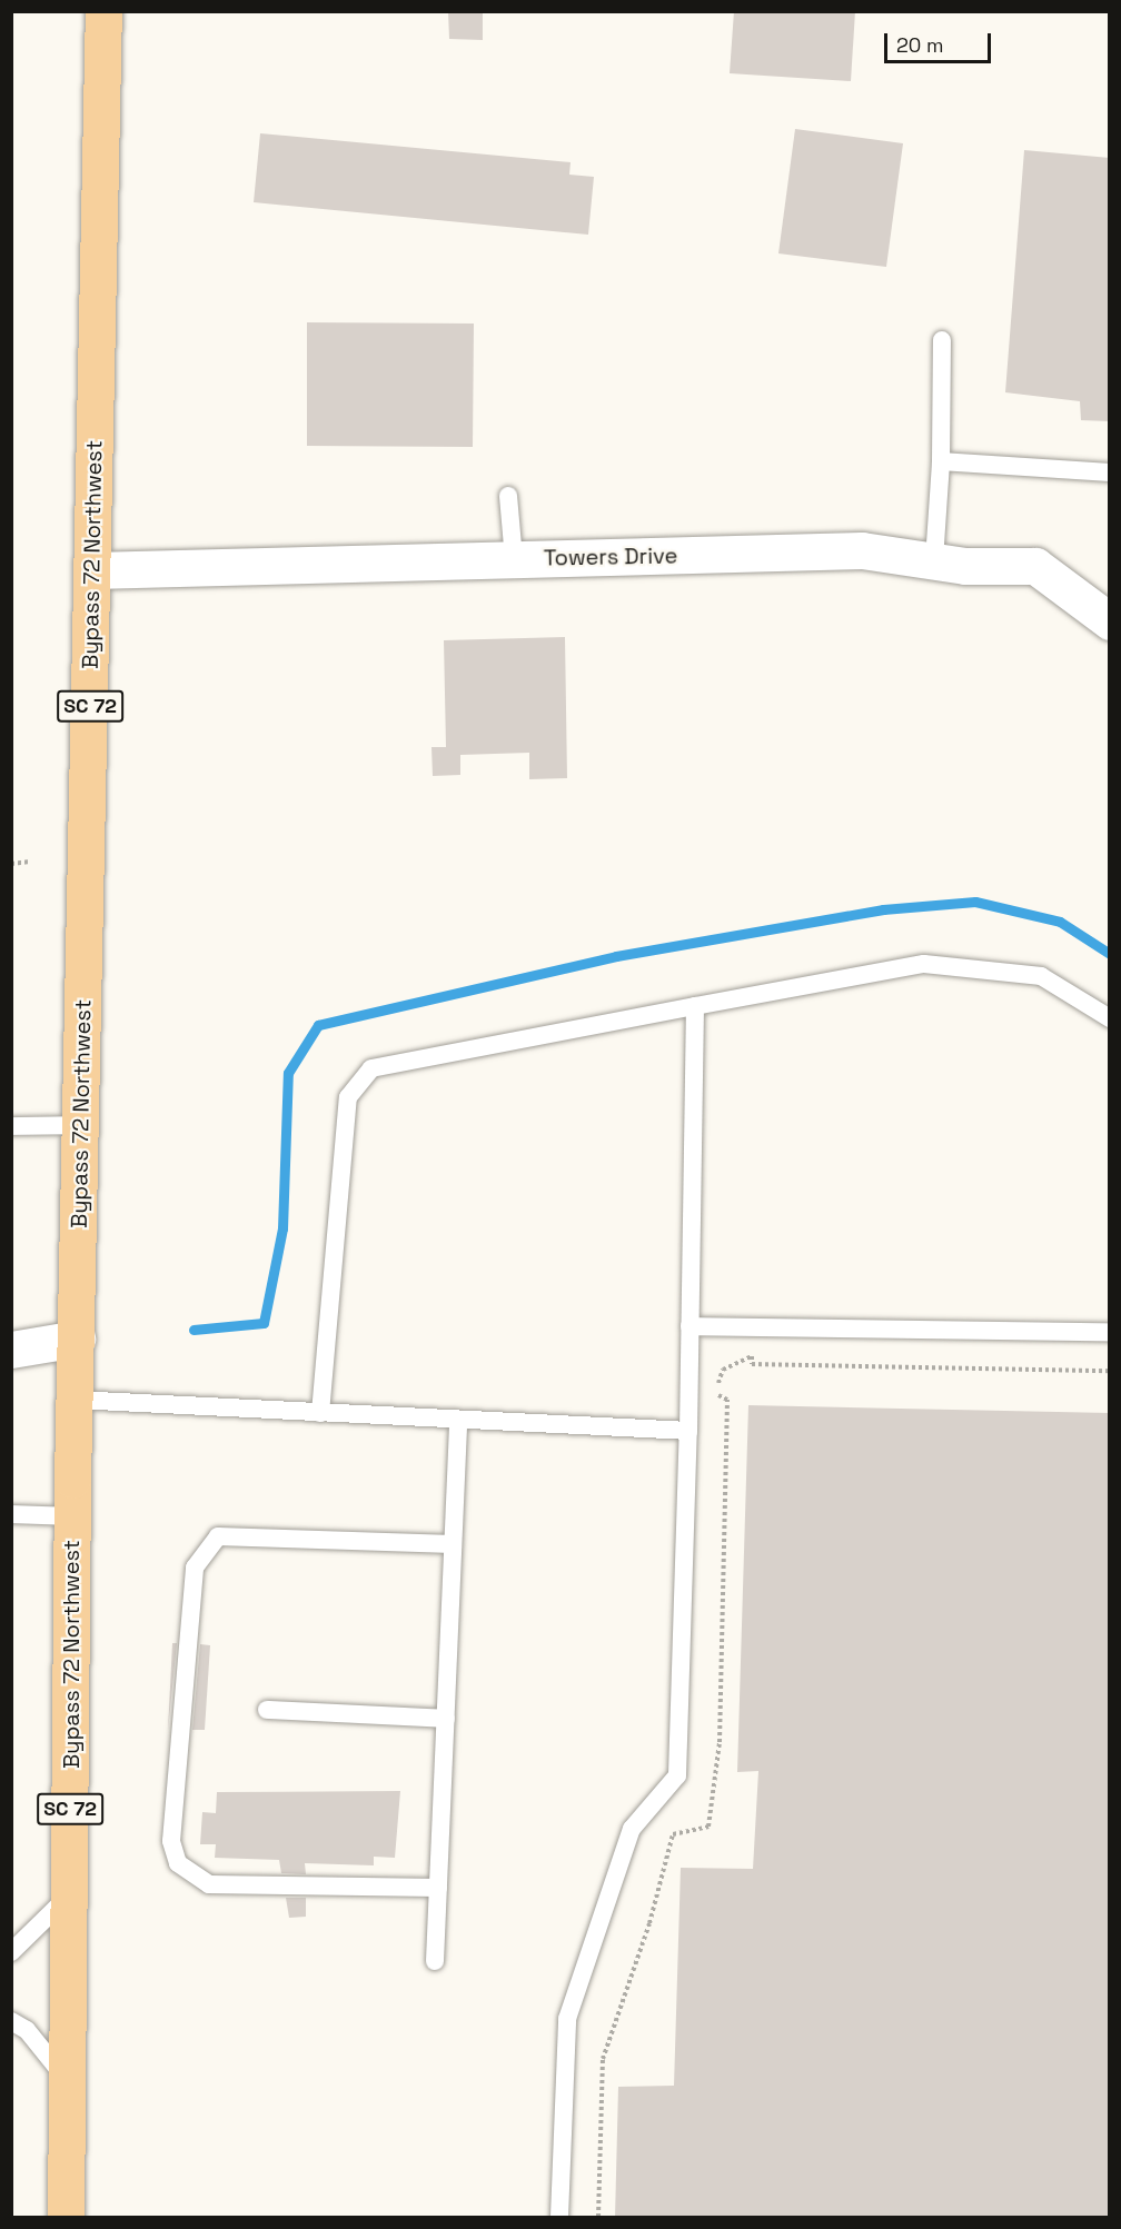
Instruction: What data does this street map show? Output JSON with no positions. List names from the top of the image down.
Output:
{
  "streets": {
    "highway": ["Bypass 72 Northwest", "SC 72"],
    "street": ["Towers Drive"]
  },
  "crossings": [
    ["Bypass 72 Northwest", "Towers Drive"]
  ],
  "scale_bar": "20 m"
}
